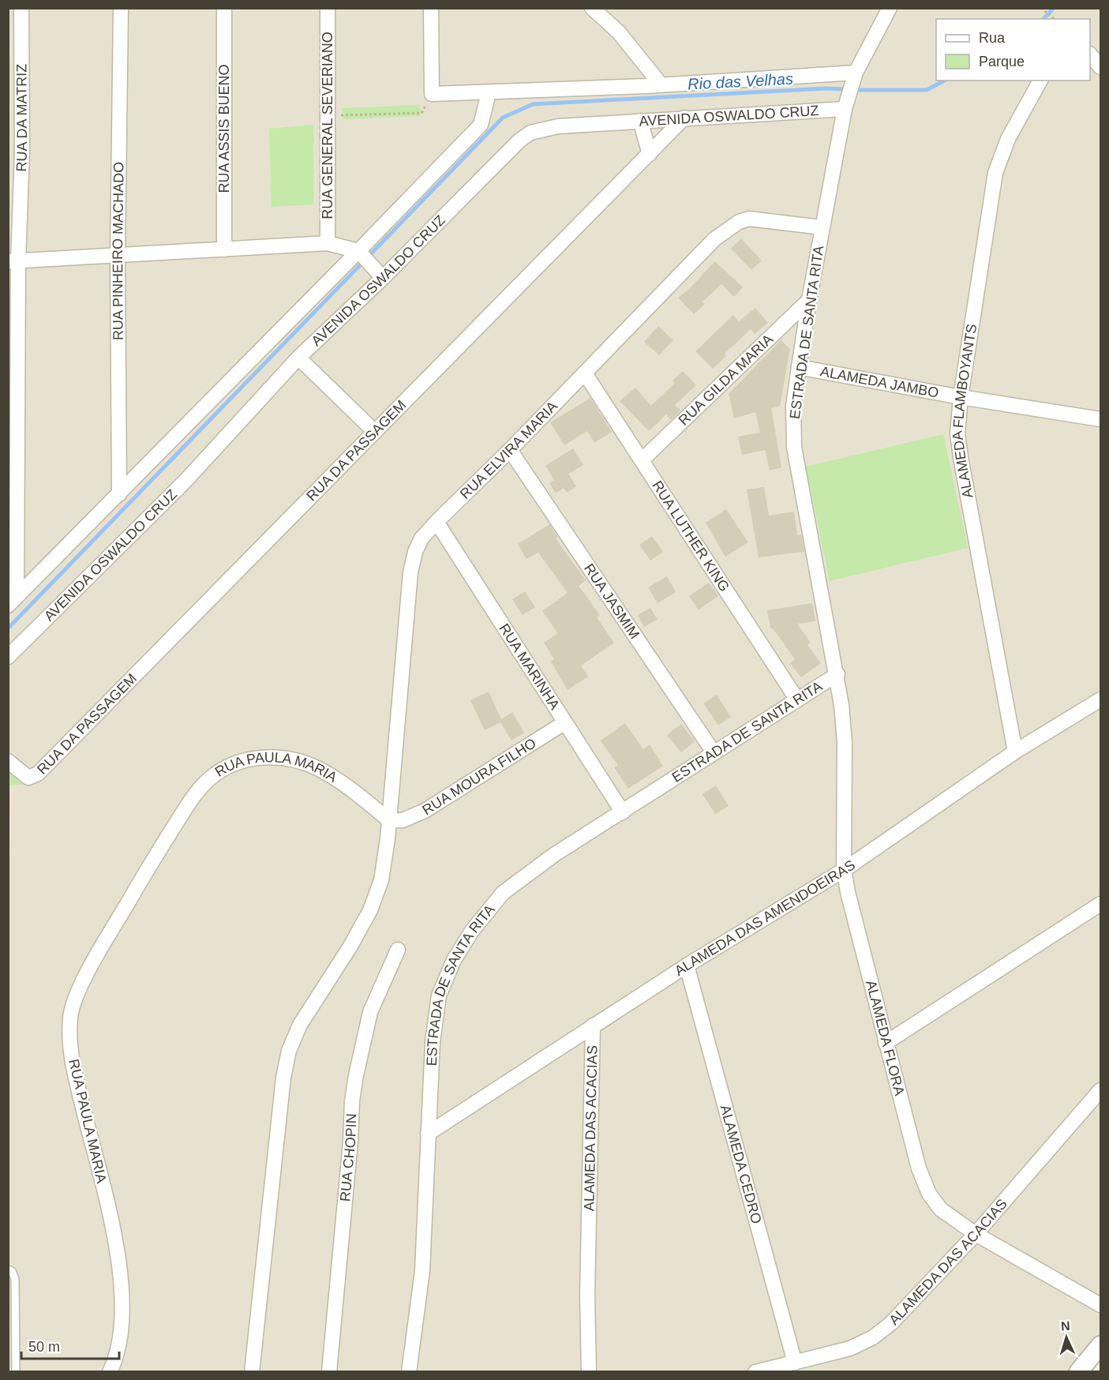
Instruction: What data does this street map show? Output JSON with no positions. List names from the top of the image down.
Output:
{
  "streets": {
    "street": [
      "AVENIDA OSWALDO CRUZ",
      "RUA DA MATRIZ",
      "RUA GENERAL SEVERIANO",
      "RUA ASSIS BUENO",
      "RUA PINHEIRO MACHADO",
      "ESTRADA DE SANTA RITA",
      "RUA GILDA MARIA",
      "ALAMEDA JAMBO",
      "ALAMEDA FLAMBOYANTS",
      "RUA ELVIRA MARIA",
      "RUA DA PASSAGEM",
      "RUA LUTHER KING",
      "RUA JASMIM",
      "RUA MARINHA",
      "RUA MOURA FILHO",
      "RUA PAULA MARIA",
      "ALAMEDA DAS AMENDOEIRAS",
      "ALAMEDA FLORA",
      "ALAMEDA DAS ACACIAS",
      "RUA CHOPIN",
      "ALAMEDA CEDRO"
    ]
  },
  "crossings": [
    ["AVENIDA OSWALDO CRUZ", "ESTRADA DE SANTA RITA"],
    ["AVENIDA OSWALDO CRUZ", "RUA DA PASSAGEM"],
    ["ESTRADA DE SANTA RITA", "RUA GILDA MARIA"],
    ["ESTRADA DE SANTA RITA", "ALAMEDA JAMBO"],
    ["ESTRADA DE SANTA RITA", "RUA ELVIRA MARIA"],
    ["ESTRADA DE SANTA RITA", "RUA LUTHER KING"],
    ["ESTRADA DE SANTA RITA", "RUA JASMIM"],
    ["ESTRADA DE SANTA RITA", "RUA MARINHA"],
    ["ESTRADA DE SANTA RITA", "ALAMEDA DAS AMENDOEIRAS"],
    ["ESTRADA DE SANTA RITA", "ALAMEDA FLORA"],
    ["RUA GILDA MARIA", "RUA LUTHER KING"],
    ["ALAMEDA JAMBO", "ALAMEDA FLAMBOYANTS"],
    ["ALAMEDA FLAMBOYANTS", "ALAMEDA DAS AMENDOEIRAS"],
    ["RUA ELVIRA MARIA", "RUA LUTHER KING"],
    ["RUA ELVIRA MARIA", "RUA JASMIM"],
    ["RUA ELVIRA MARIA", "RUA MARINHA"],
    ["RUA ELVIRA MARIA", "RUA MOURA FILHO"],
    ["RUA ELVIRA MARIA", "RUA PAULA MARIA"],
    ["RUA MARINHA", "RUA MOURA FILHO"],
    ["RUA MOURA FILHO", "RUA PAULA MARIA"],
    ["ALAMEDA DAS AMENDOEIRAS", "ALAMEDA FLORA"],
    ["ALAMEDA DAS AMENDOEIRAS", "ALAMEDA DAS ACACIAS"],
    ["ALAMEDA DAS AMENDOEIRAS", "ALAMEDA CEDRO"],
    ["ALAMEDA FLORA", "ALAMEDA DAS ACACIAS"],
    ["ALAMEDA DAS ACACIAS", "ALAMEDA CEDRO"]
  ],
  "water": ["Rio das Velhas"],
  "legend": ["Rua", "Parque"],
  "scale_bar": "50 m",
  "north": "top"
}
